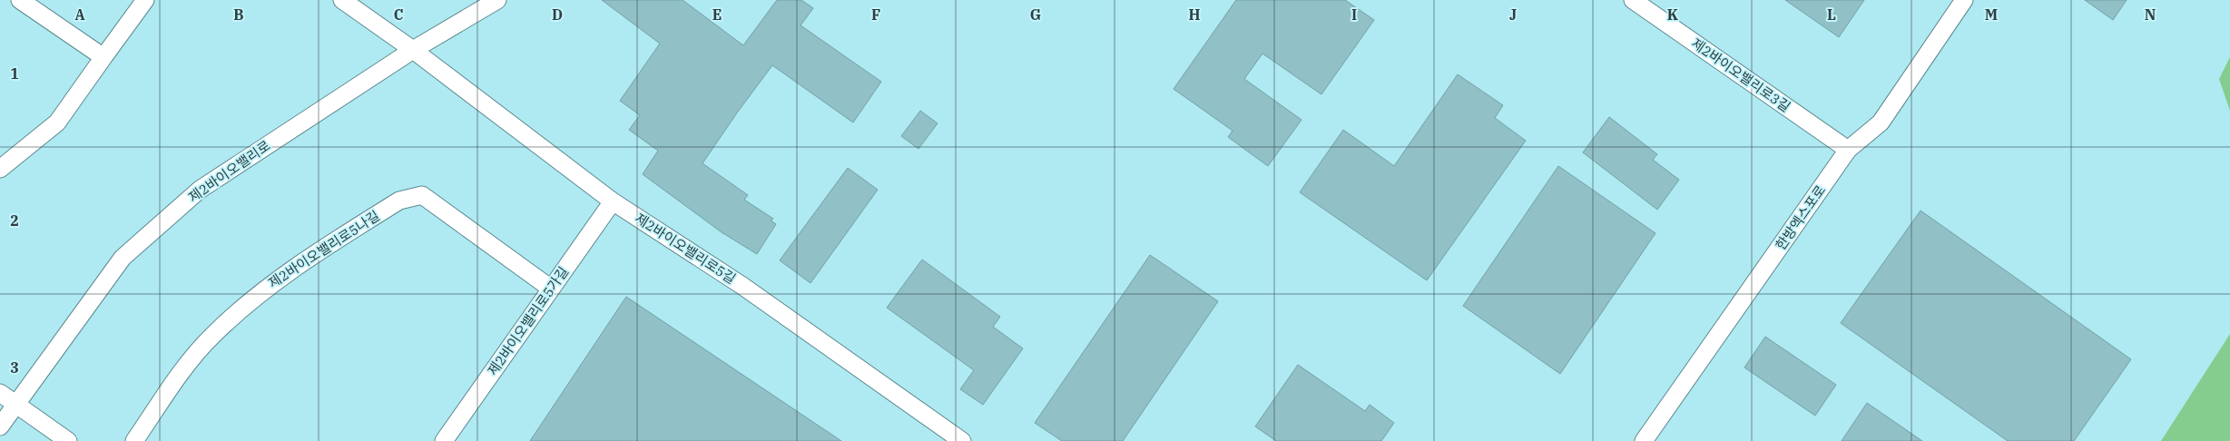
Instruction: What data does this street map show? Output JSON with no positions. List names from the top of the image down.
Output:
{
  "streets": {
    "street": [
      "제2바이오밸리로3길",
      "제2바이오밸리로",
      "한방엑스포로",
      "제2바이오밸리로5길",
      "제2바이오밸리로5나길",
      "제2바이오밸리로5가길"
    ]
  },
  "crossings": [
    ["제2바이오밸리로3길", "한방엑스포로"],
    ["제2바이오밸리로", "제2바이오밸리로5길"],
    ["제2바이오밸리로5길", "제2바이오밸리로5가길"],
    ["제2바이오밸리로5나길", "제2바이오밸리로5가길"]
  ],
  "grid": {
    "columns": [
      "A",
      "B",
      "C",
      "D",
      "E",
      "F",
      "G",
      "H",
      "I",
      "J",
      "K",
      "L",
      "M",
      "N"
    ],
    "rows": ["1", "2", "3"]
  }
}
